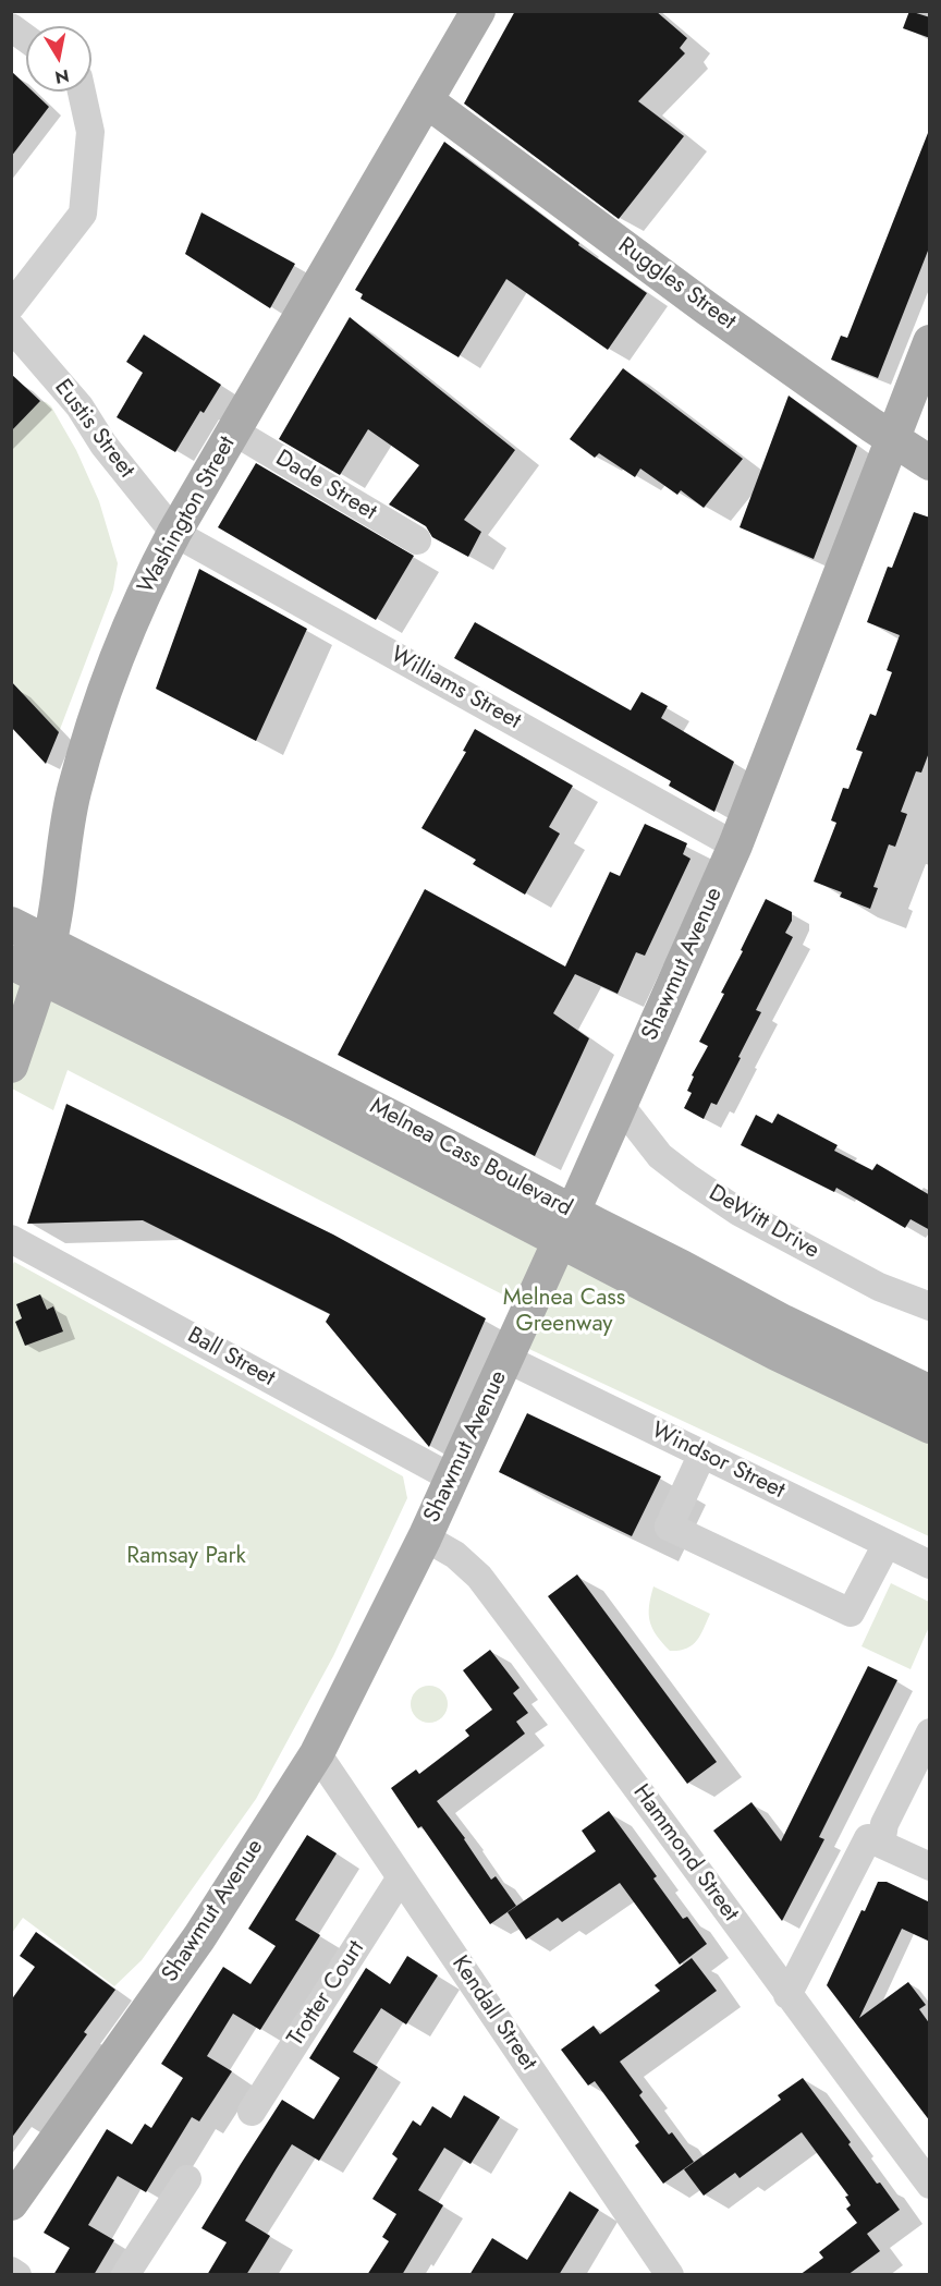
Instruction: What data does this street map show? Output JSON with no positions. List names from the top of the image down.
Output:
{
  "streets": {
    "main road": [
      "Ruggles Street",
      "Washington Street",
      "Shawmut Avenue",
      "Melnea Cass Boulevard"
    ],
    "street": [
      "Eustis Street",
      "Dade Street",
      "Williams Street",
      "DeWitt Drive",
      "Ball Street",
      "Windsor Street",
      "Hammond Street",
      "Trotter Court",
      "Kendall Street"
    ]
  },
  "crossings": [
    ["Ruggles Street", "Washington Street"],
    ["Ruggles Street", "Shawmut Avenue"],
    ["Eustis Street", "Washington Street"],
    ["Eustis Street", "Williams Street"],
    ["Dade Street", "Washington Street"],
    ["Washington Street", "Williams Street"],
    ["Washington Street", "Melnea Cass Boulevard"],
    ["Williams Street", "Shawmut Avenue"],
    ["Shawmut Avenue", "Melnea Cass Boulevard"],
    ["Shawmut Avenue", "DeWitt Drive"],
    ["Shawmut Avenue", "Ball Street"],
    ["Shawmut Avenue", "Windsor Street"],
    ["Shawmut Avenue", "Hammond Street"],
    ["Shawmut Avenue", "Kendall Street"],
    ["Trotter Court", "Kendall Street"]
  ],
  "parks": ["Melnea Cass Greenway", "Ramsay Park"],
  "north": "bottom"
}
